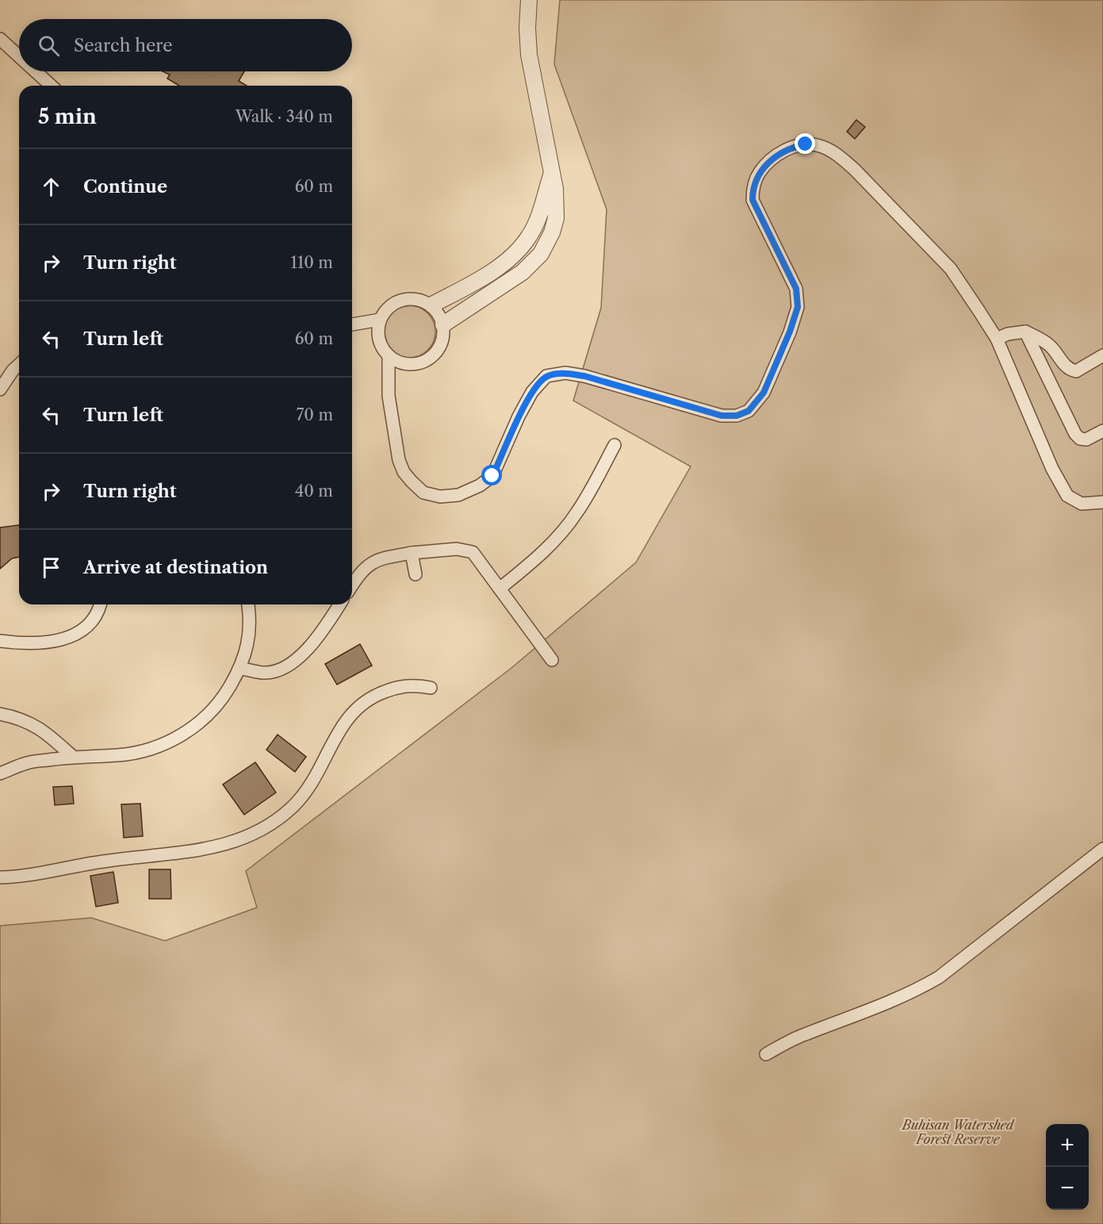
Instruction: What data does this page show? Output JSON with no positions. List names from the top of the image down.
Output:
{
  "parks": ["Buhisan Watershed Forest Reserve"],
  "page": {
    "search": "Search here",
    "heading": ["5 min", "Walk · 340 m"],
    "list": [
      ["Continue", "60 m"],
      ["Turn right", "110 m"],
      ["Turn left", "60 m"],
      ["Turn left", "70 m"],
      ["Turn right", "40 m"],
      "Arrive at destination"
    ],
    "map_buttons": ["+", "−"]
  }
}
